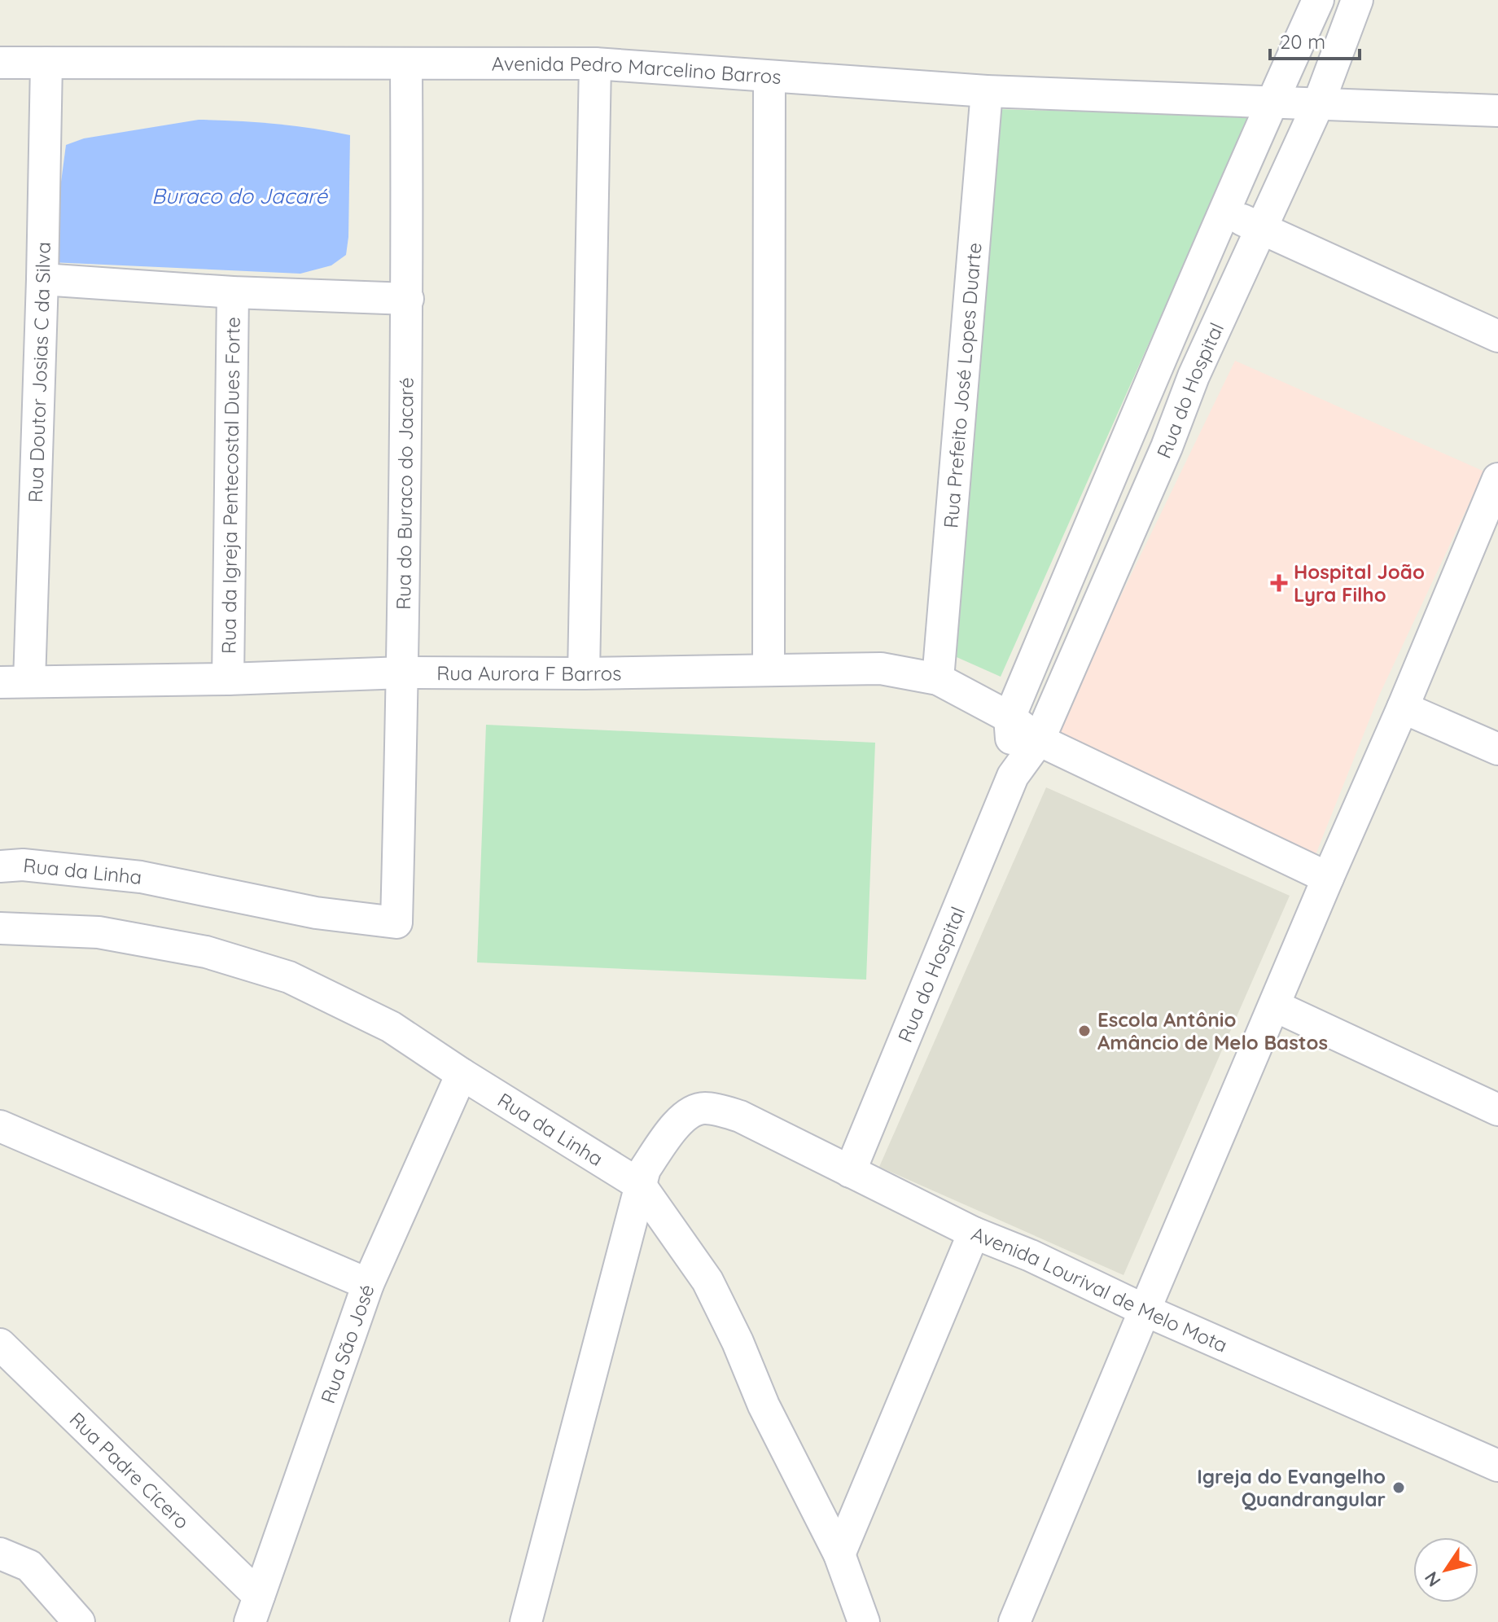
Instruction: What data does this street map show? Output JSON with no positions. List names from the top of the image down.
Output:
{
  "streets": {
    "street": [
      "Avenida Pedro Marcelino Barros",
      "Rua Doutor Josias C da Silva",
      "Rua Prefeito José Lopes Duarte",
      "Rua do Hospital",
      "Rua da Igreja Pentecostal Dues Forte",
      "Rua do Buraco do Jacaré",
      "Rua Aurora F Barros",
      "Rua da Linha",
      "Avenida Lourival de Melo Mota",
      "Rua São José",
      "Rua Padre Cícero"
    ]
  },
  "crossings": [
    ["Avenida Pedro Marcelino Barros", "Rua Doutor Josias C da Silva"],
    ["Avenida Pedro Marcelino Barros", "Rua Prefeito José Lopes Duarte"],
    ["Avenida Pedro Marcelino Barros", "Rua do Hospital"],
    ["Avenida Pedro Marcelino Barros", "Rua do Buraco do Jacaré"],
    ["Rua Doutor Josias C da Silva", "Rua Aurora F Barros"],
    ["Rua Prefeito José Lopes Duarte", "Rua Aurora F Barros"],
    ["Rua do Hospital", "Rua Aurora F Barros"],
    ["Rua do Hospital", "Avenida Lourival de Melo Mota"],
    ["Rua da Igreja Pentecostal Dues Forte", "Rua Aurora F Barros"],
    ["Rua do Buraco do Jacaré", "Rua Aurora F Barros"],
    ["Rua do Buraco do Jacaré", "Rua da Linha"],
    ["Rua da Linha", "Avenida Lourival de Melo Mota"],
    ["Rua da Linha", "Rua São José"],
    ["Rua São José", "Rua Padre Cícero"]
  ],
  "water": ["Buraco do Jacaré"],
  "places": {
    "health": ["Hospital João Lyra Filho"],
    "other": ["Escola Antônio Amâncio de Melo Bastos", "Igreja do Evangelho Quandrangular"]
  },
  "scale_bar": "20 m",
  "north": "bottom left"
}
